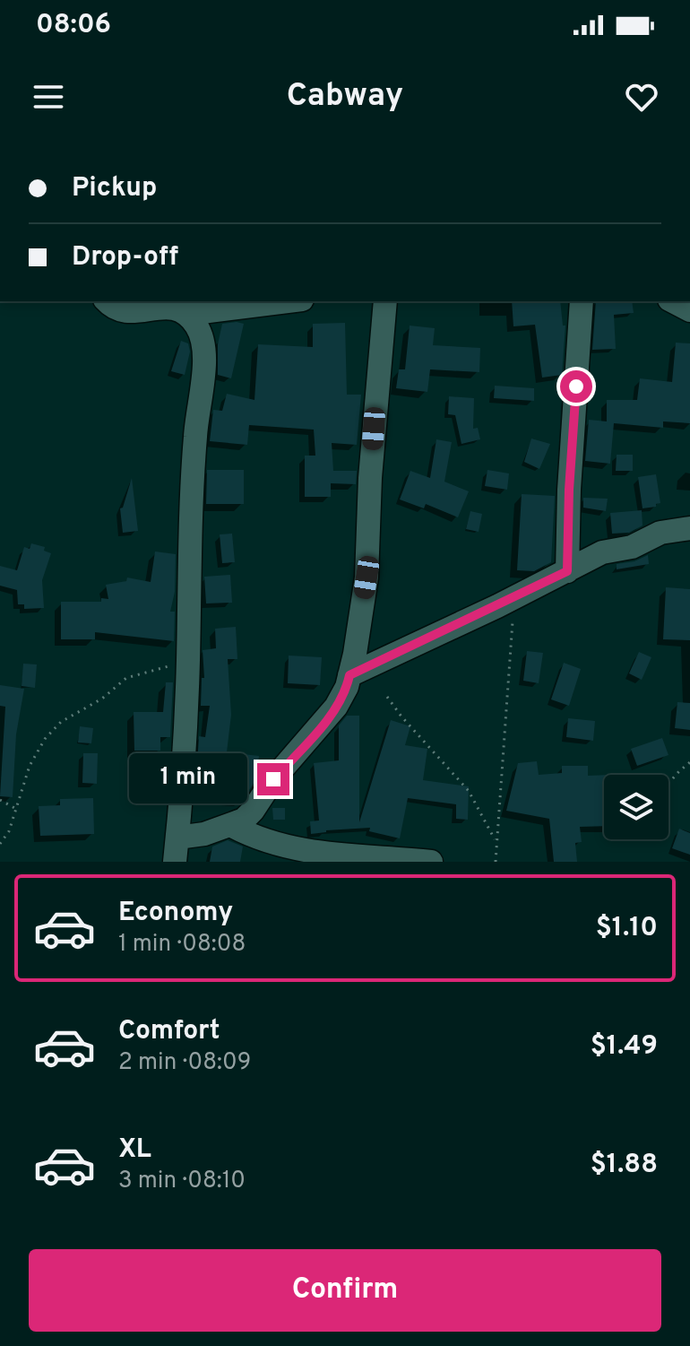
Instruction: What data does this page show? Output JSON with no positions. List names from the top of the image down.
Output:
{
  "page": {
    "status": "08:06",
    "header": "Cabway",
    "banner": ["Pickup", "Drop-off"],
    "bubble": "1 min",
    "list": [
      {
        "name": "Economy",
        "note": "1 min · 08:08",
        "value": "$1.10"
      },
      {
        "name": "Comfort",
        "note": "2 min · 08:09",
        "value": "$1.49"
      },
      {
        "name": "XL",
        "note": "3 min · 08:10",
        "value": "$1.88"
      }
    ],
    "buttons": "Confirm"
  }
}
